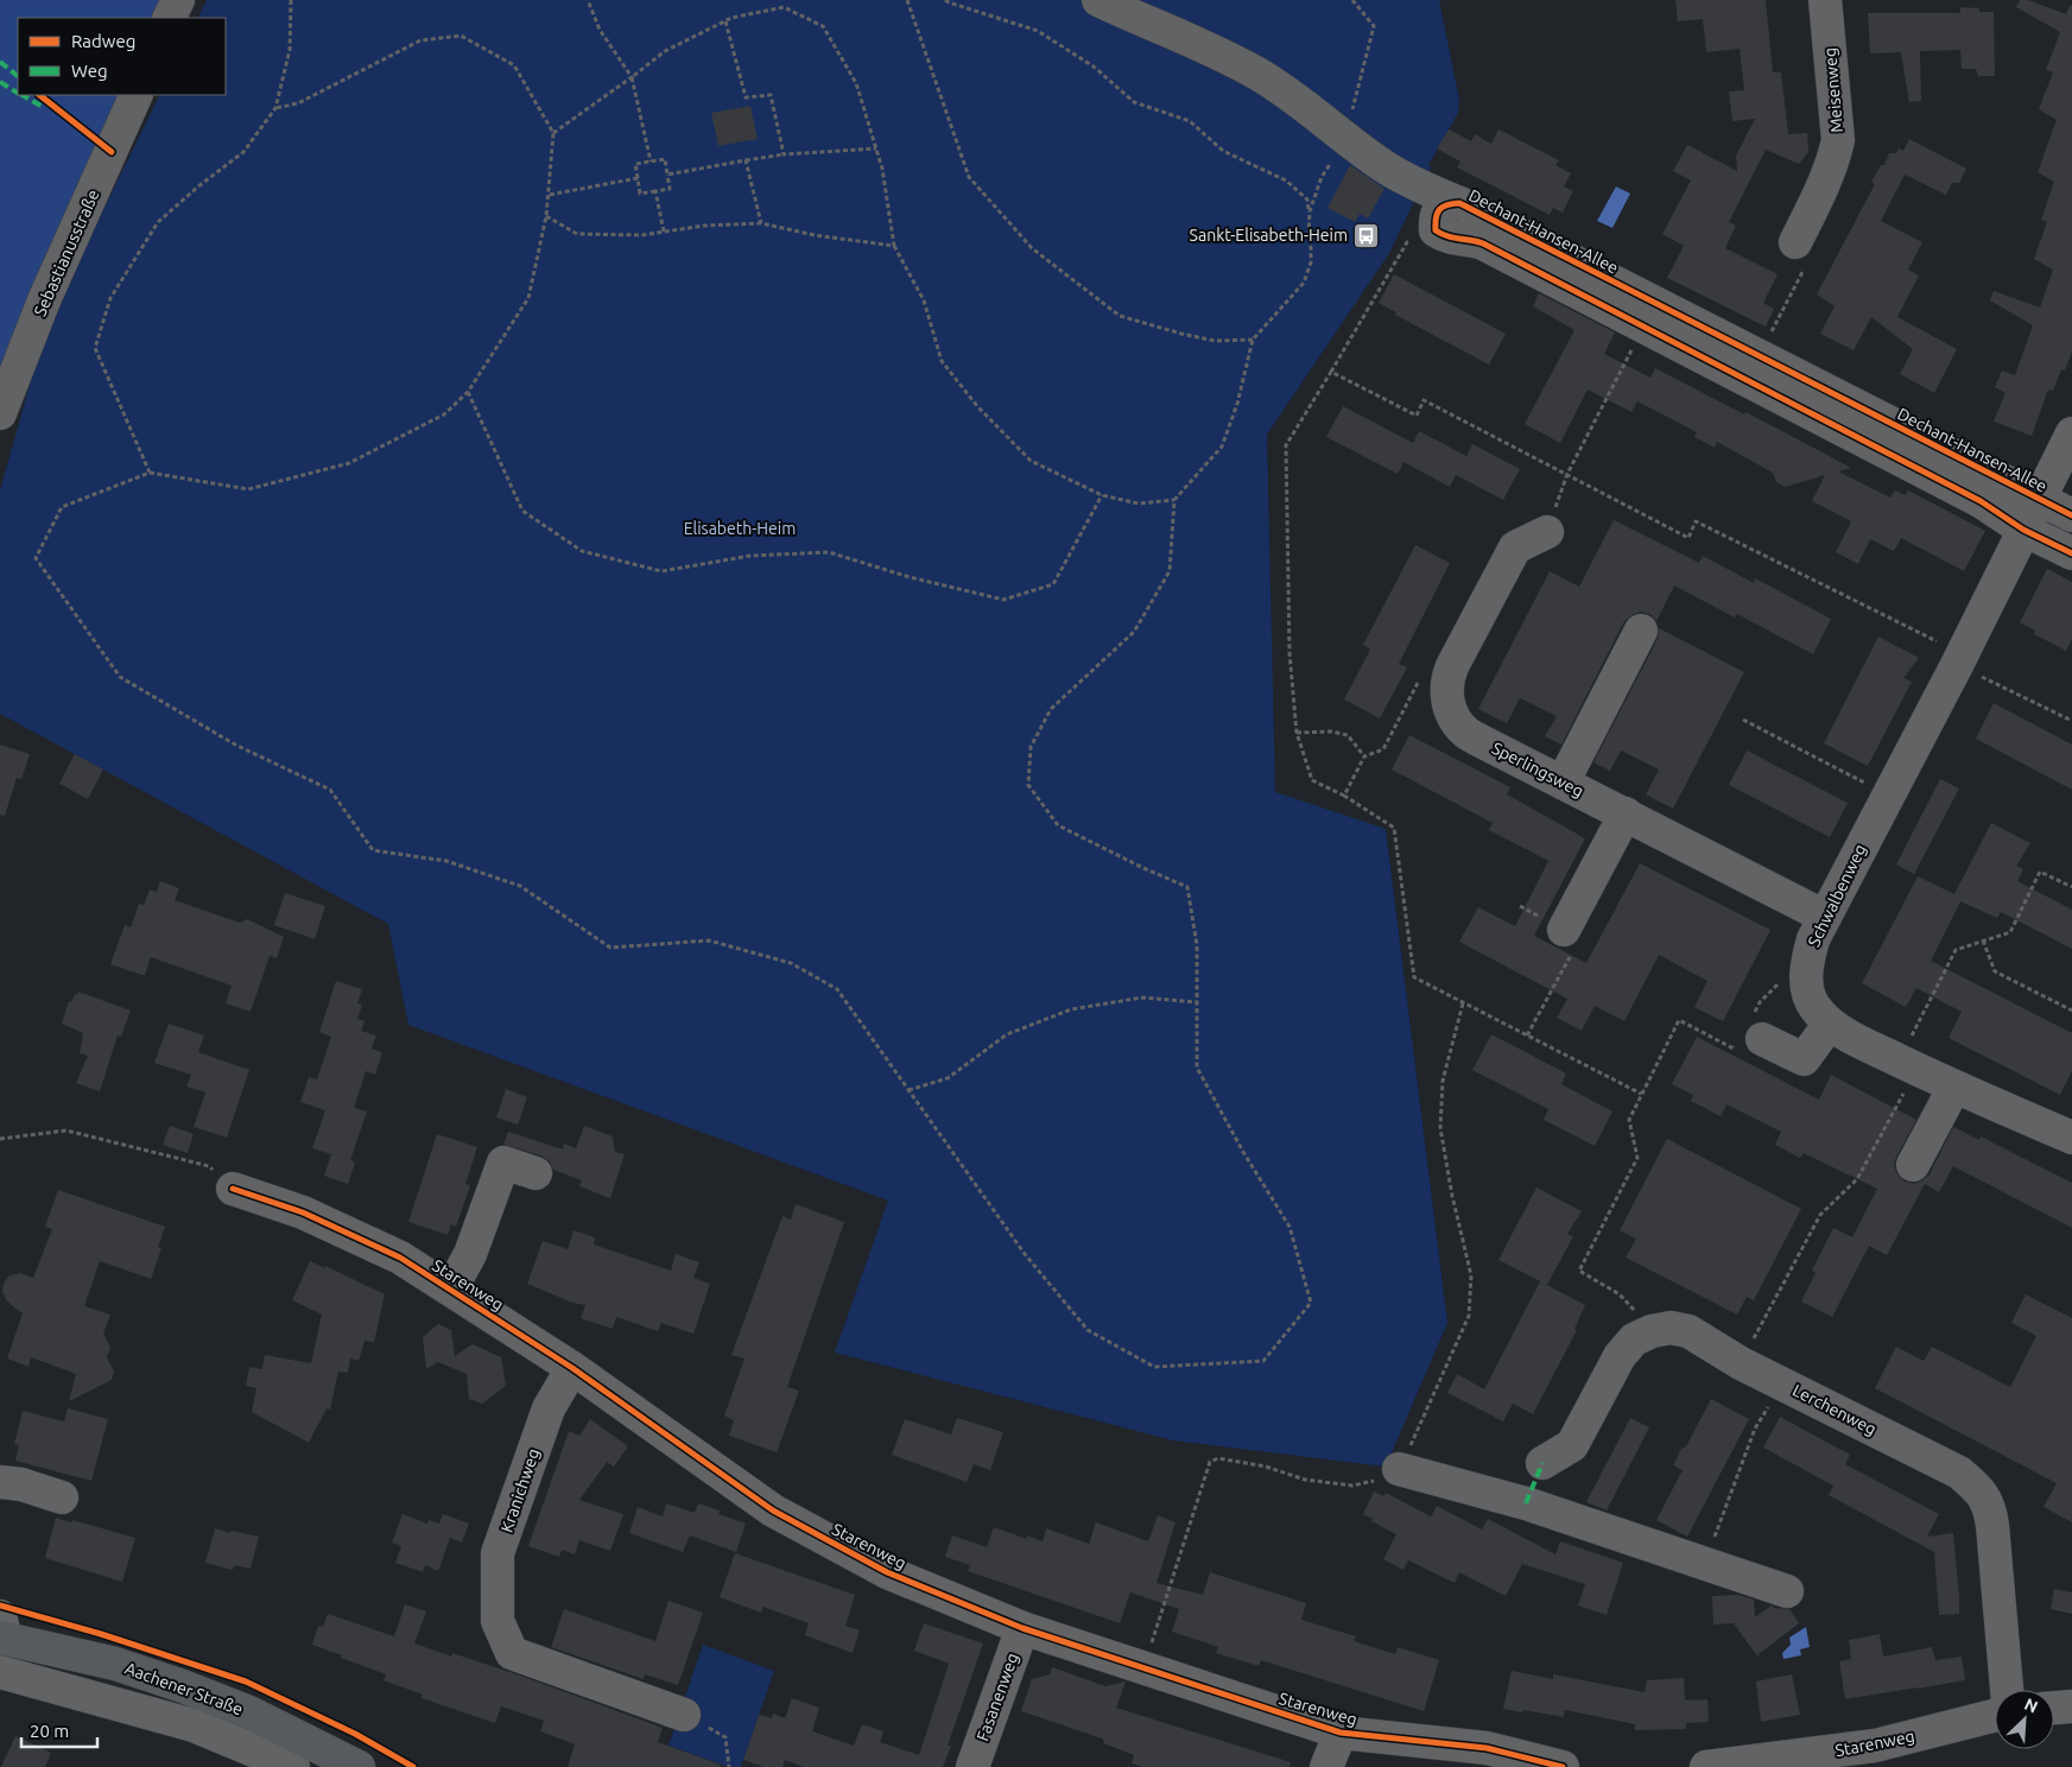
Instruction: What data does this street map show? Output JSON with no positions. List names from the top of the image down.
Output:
{
  "streets": {
    "main road": ["Aachener Straße"],
    "street": [
      "Meisenweg",
      "Dechant-Hansen-Allee",
      "Sebastianusstraße",
      "Sperlingsweg",
      "Schwalbenweg",
      "Starenweg",
      "Lerchenweg",
      "Kranichweg",
      "Fasanenweg"
    ]
  },
  "crossings": [
    ["Dechant-Hansen-Allee", "Schwalbenweg"],
    ["Sperlingsweg", "Schwalbenweg"],
    ["Starenweg", "Kranichweg"],
    ["Starenweg", "Fasanenweg"]
  ],
  "parks": ["Elisabeth-Heim"],
  "places": {
    "bus stop": ["Sankt-Elisabeth-Heim"]
  },
  "legend": ["Radweg", "Weg"],
  "scale_bar": "20 m",
  "north": "top right"
}
